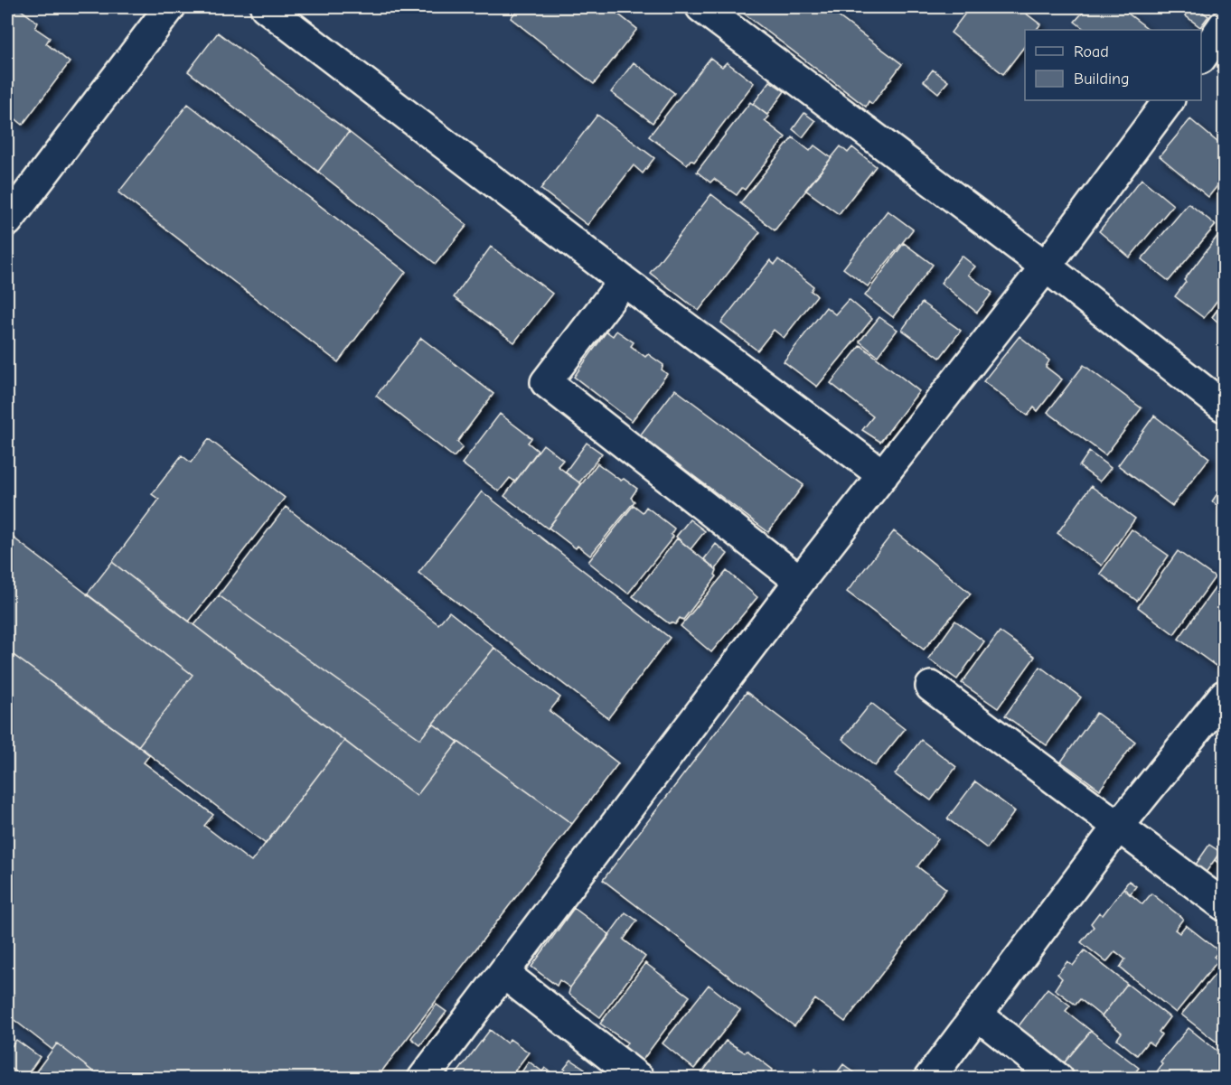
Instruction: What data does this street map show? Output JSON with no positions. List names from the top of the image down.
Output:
{
  "legend": ["Road", "Building"]
}
